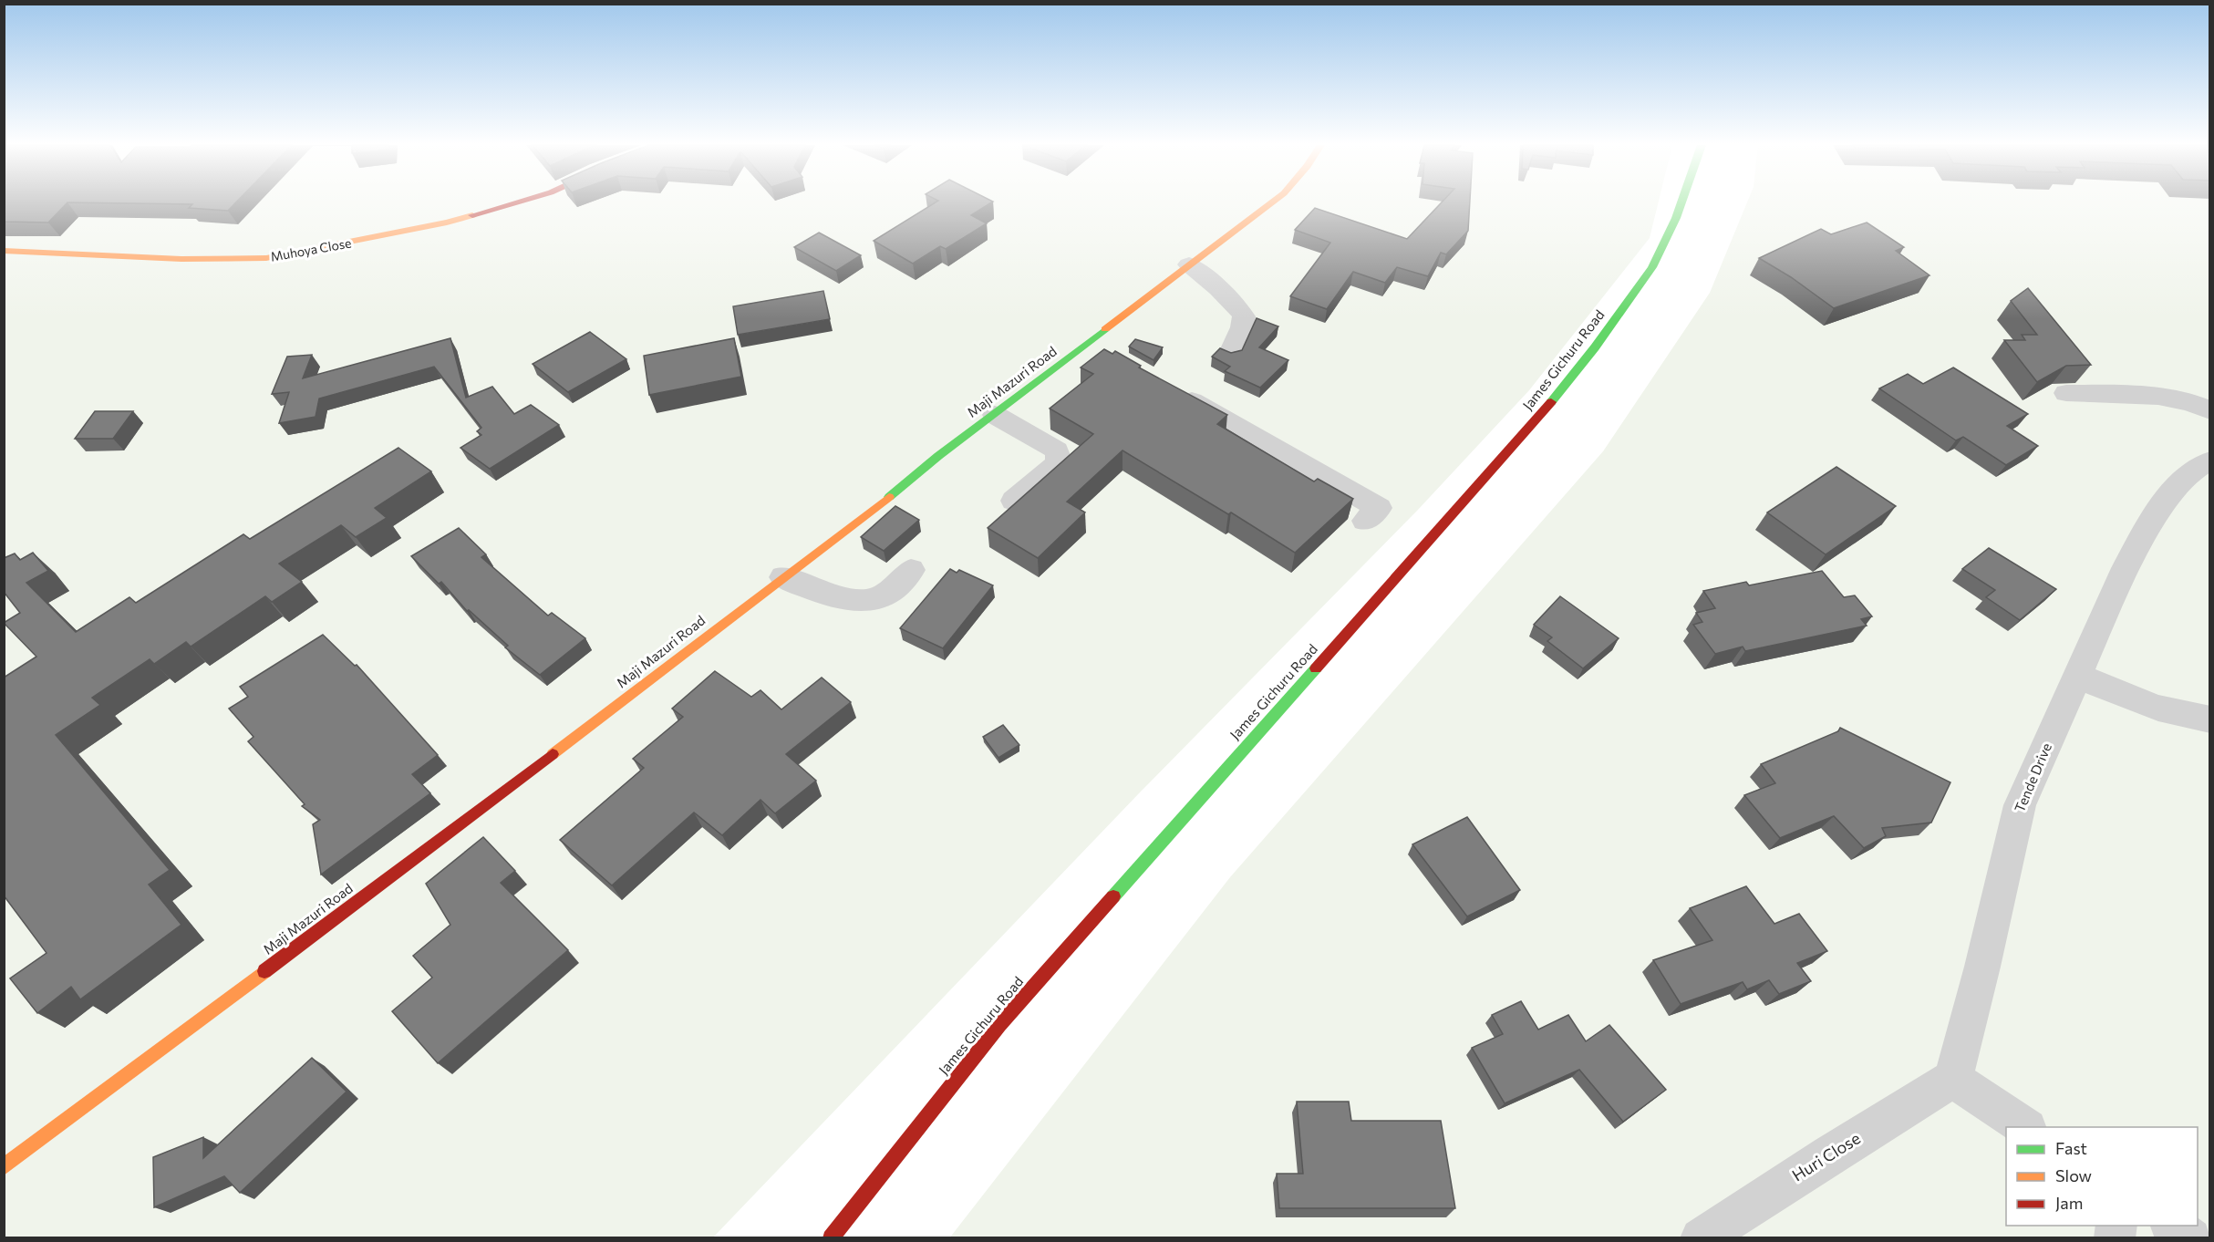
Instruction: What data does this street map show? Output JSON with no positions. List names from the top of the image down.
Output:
{
  "streets": {
    "street": [
      "Muhoya Close",
      "James Gichuru Road",
      "Maji Mazuri Road",
      "Tende Drive",
      "Huri Close"
    ]
  },
  "crossings": [
    ["Tende Drive", "Huri Close"]
  ],
  "legend": ["Fast", "Slow", "Jam"]
}
